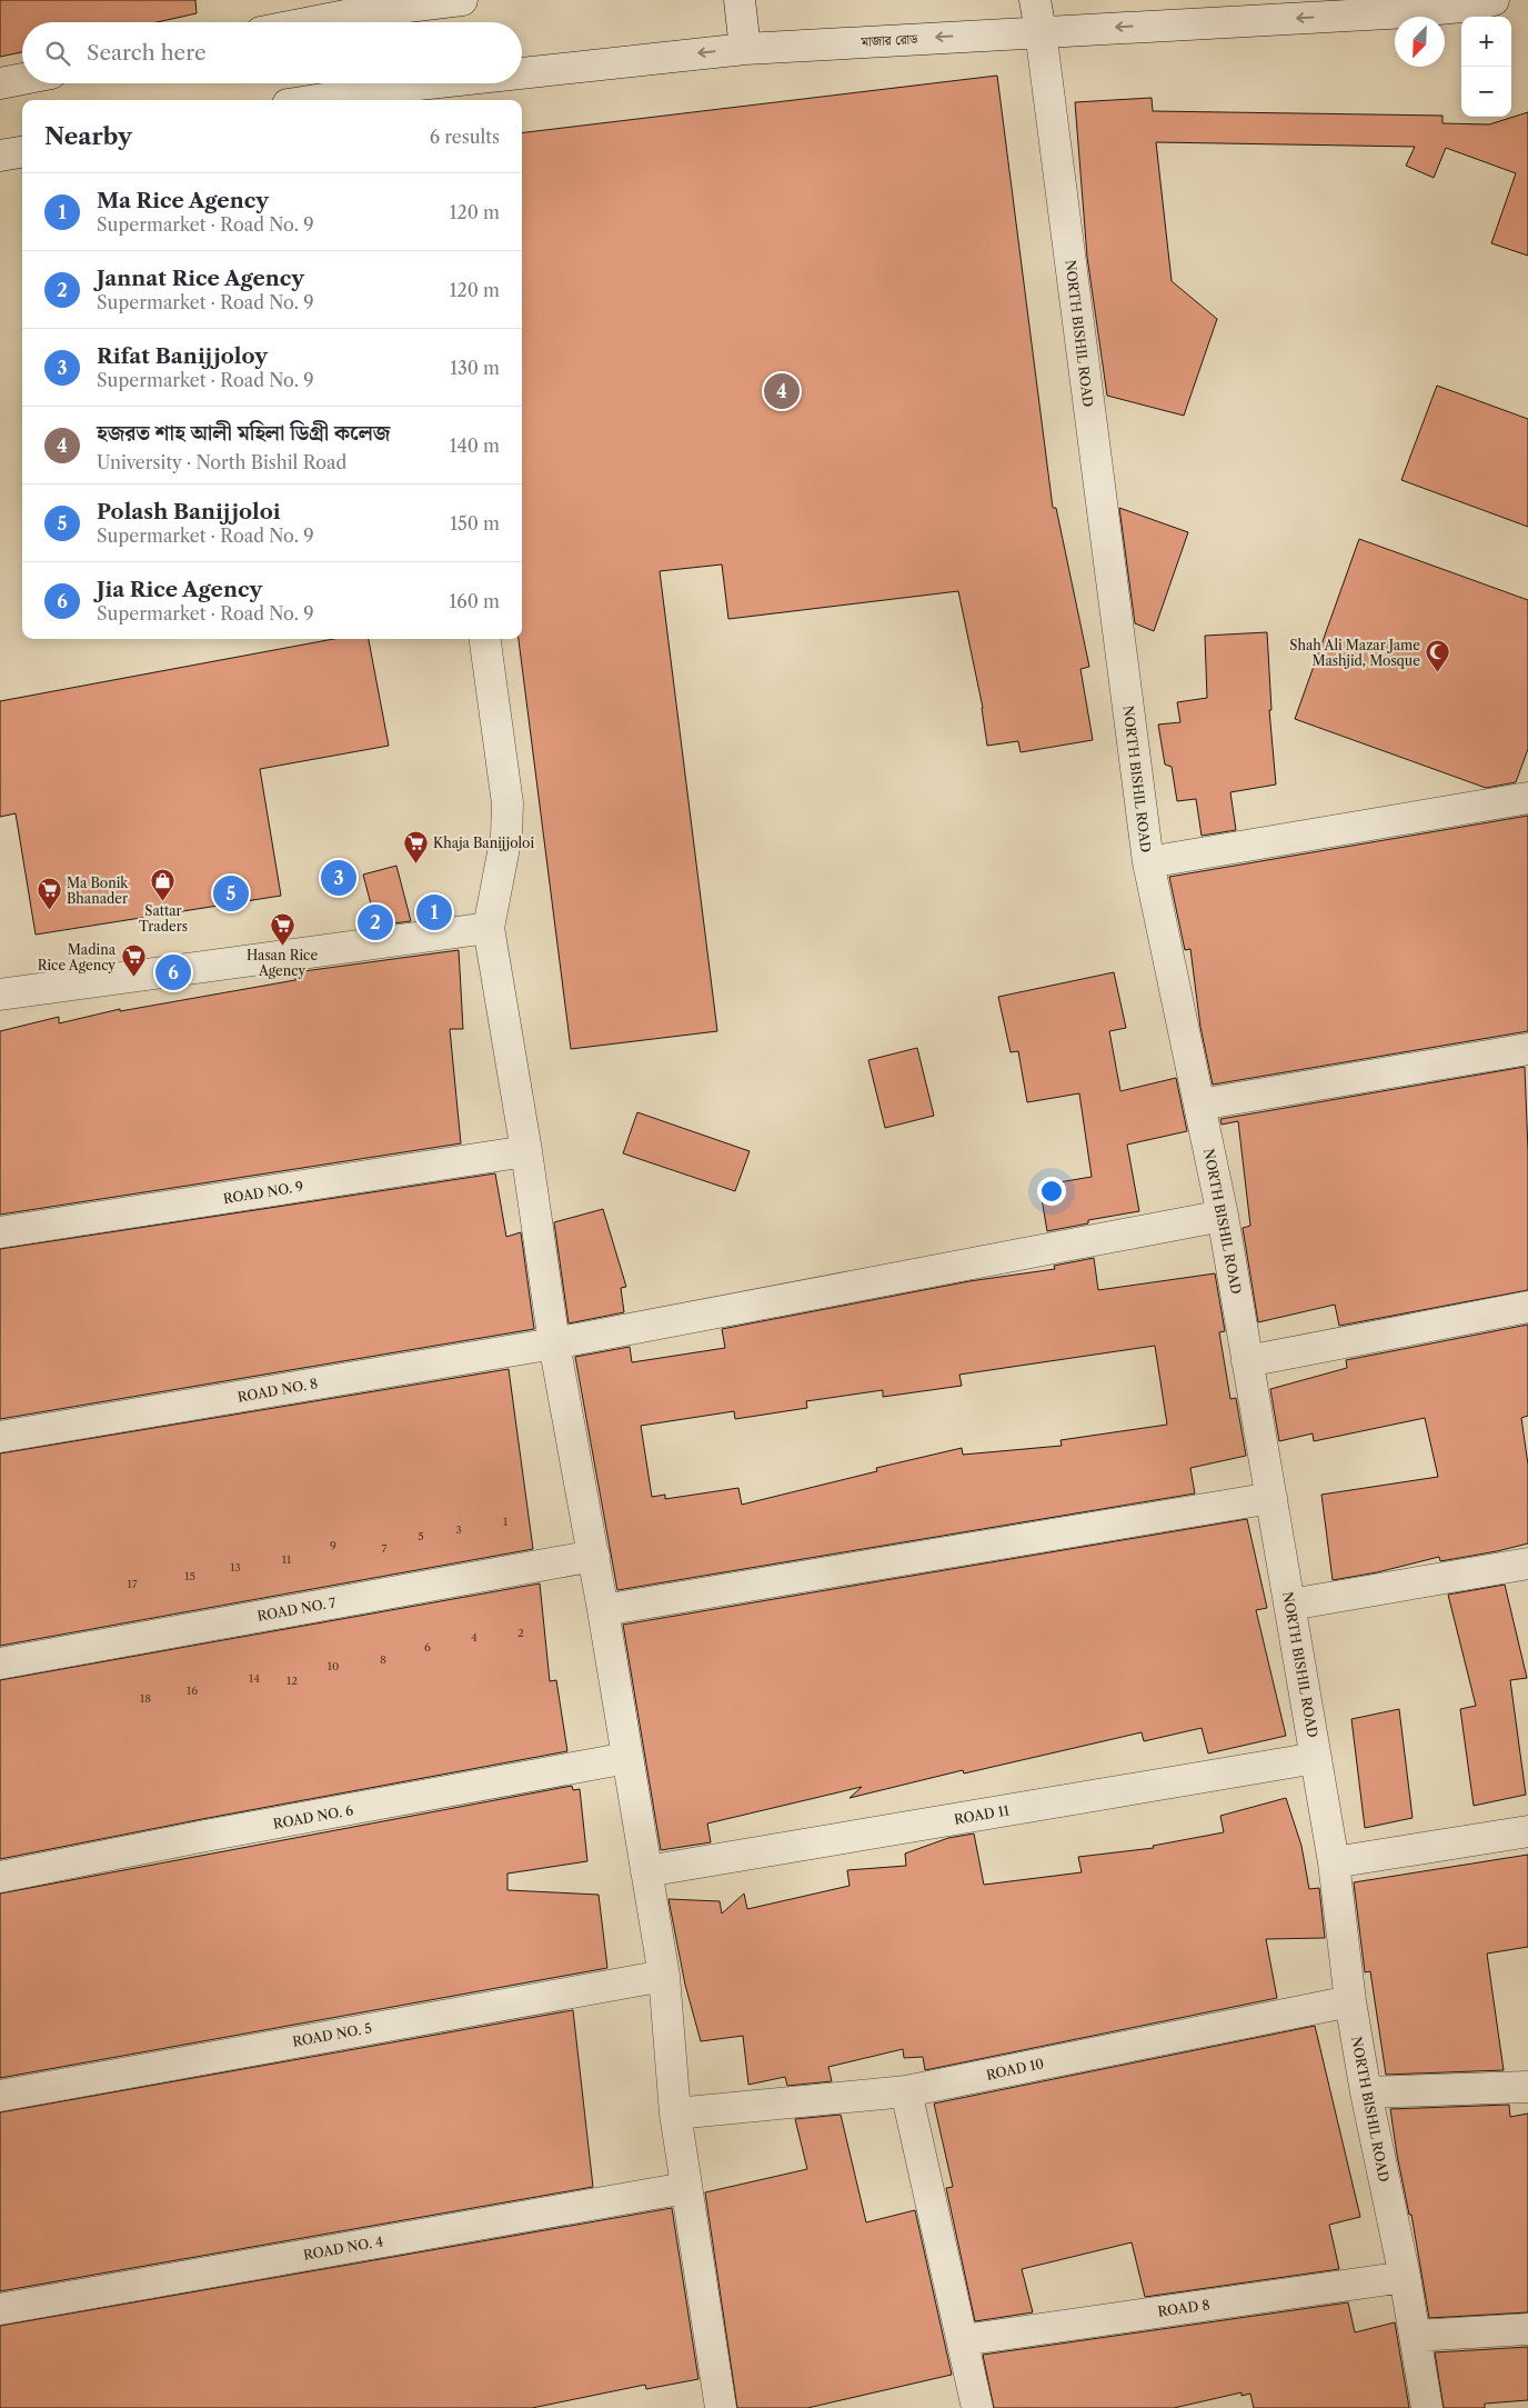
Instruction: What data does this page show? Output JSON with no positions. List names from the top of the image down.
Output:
{
  "streets": {
    "street": [
      "মাজার রোড",
      "NORTH BISHIL ROAD",
      "ROAD NO. 9",
      "ROAD NO. 8",
      "ROAD NO. 7",
      "ROAD 11",
      "ROAD NO. 6",
      "ROAD NO. 5",
      "ROAD 10",
      "ROAD NO. 4",
      "ROAD 8"
    ]
  },
  "crossings": [
    ["মাজার রোড", "NORTH BISHIL ROAD"],
    ["NORTH BISHIL ROAD", "ROAD NO. 8"],
    ["NORTH BISHIL ROAD", "ROAD 11"],
    ["NORTH BISHIL ROAD", "ROAD 10"],
    ["NORTH BISHIL ROAD", "ROAD 8"]
  ],
  "one_way": ["মাজার রোড"],
  "places": {
    "mosque": ["Shah Ali Mazar Jame Mashjid, Mosque"],
    "supermarket": [
      "Khaja Banijjoloi",
      "Ma Bonik Bhanader",
      "Hasan Rice Agency",
      "Madina Rice Agency"
    ],
    "shop": ["Sattar Traders"]
  },
  "house_numbers": [
    "1",
    "3",
    "5",
    "9",
    "7",
    "11",
    "13",
    "15",
    "17",
    "2",
    "4",
    "6",
    "8",
    "10",
    "14",
    "12",
    "16",
    "18"
  ],
  "north": "bottom left",
  "page": {
    "map_buttons": ["+", "−"],
    "search": "Search here",
    "heading": ["Nearby", "6 results"],
    "list": [
      {
        "mark": "1",
        "name": "Ma Rice Agency",
        "note": "Supermarket · Road No. 9",
        "value": "120 m"
      },
      {
        "mark": "2",
        "name": "Jannat Rice Agency",
        "note": "Supermarket · Road No. 9",
        "value": "120 m"
      },
      {
        "mark": "3",
        "name": "Rifat Banijjoloy",
        "note": "Supermarket · Road No. 9",
        "value": "130 m"
      },
      {
        "mark": "4",
        "name": "হজরত শাহ আলী মহিলা ডিগ্রী কলেজ",
        "note": "University · North Bishil Road",
        "value": "140 m"
      },
      {
        "mark": "5",
        "name": "Polash Banijjoloi",
        "note": "Supermarket · Road No. 9",
        "value": "150 m"
      },
      {
        "mark": "6",
        "name": "Jia Rice Agency",
        "note": "Supermarket · Road No. 9",
        "value": "160 m"
      }
    ],
    "pins": [
      "4",
      "3",
      "5",
      "1",
      "2",
      "6"
    ]
  }
}
